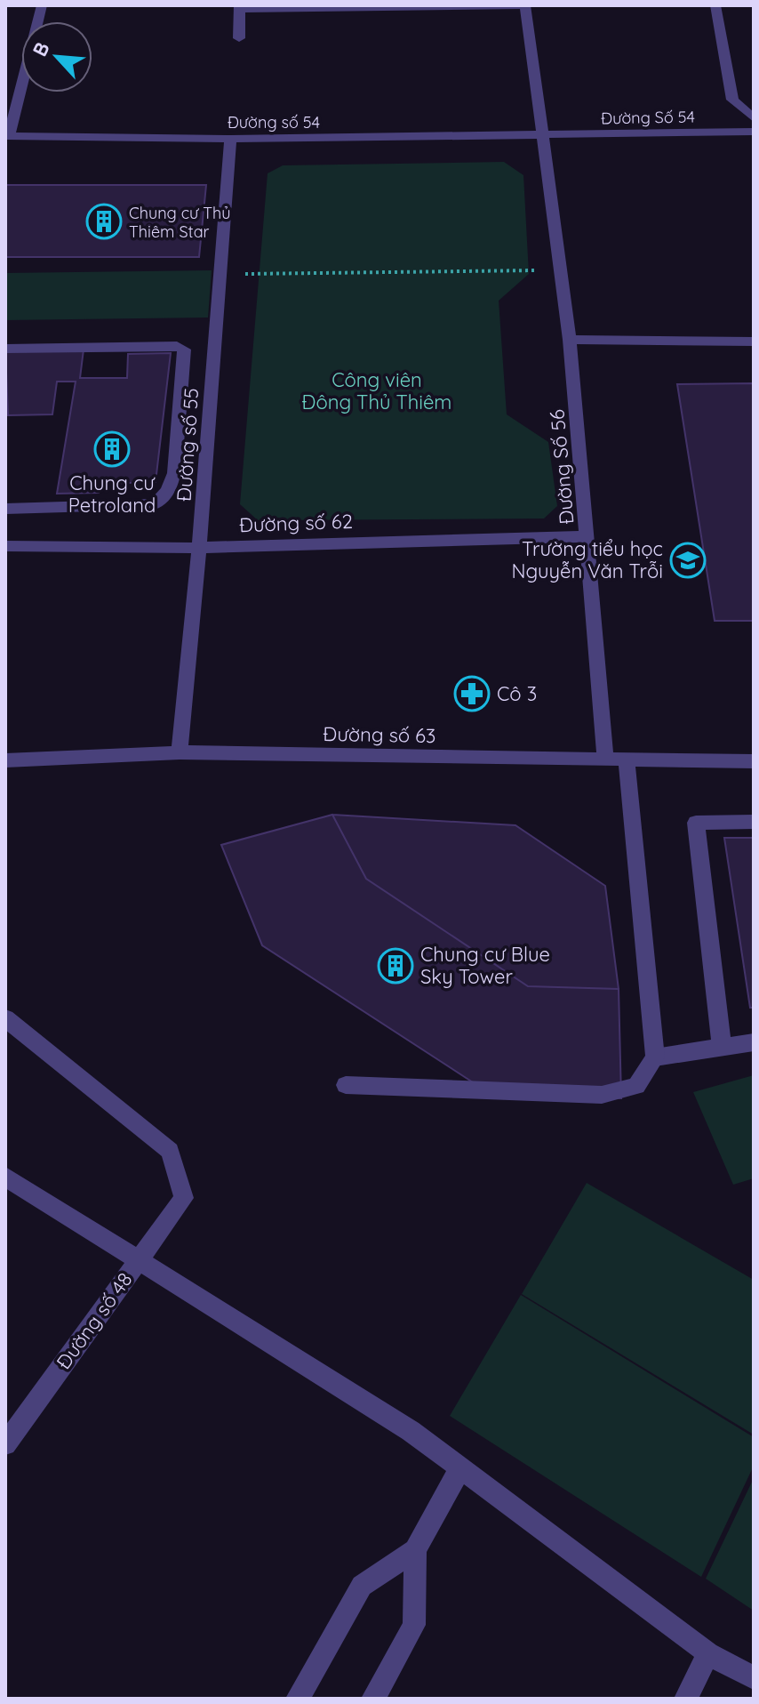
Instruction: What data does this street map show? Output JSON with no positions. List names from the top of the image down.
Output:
{
  "streets": {
    "street": [
      "Đường Số 54",
      "Đường số 54",
      "Đường số 55",
      "Đường Số 56",
      "Đường số 62",
      "Đường số 63",
      "Đường số 48"
    ]
  },
  "crossings": [
    ["Đường Số 54", "Đường số 54"],
    ["Đường Số 54", "Đường Số 56"],
    ["Đường số 54", "Đường số 55"],
    ["Đường số 54", "Đường Số 56"],
    ["Đường số 55", "Đường số 62"],
    ["Đường số 55", "Đường số 63"],
    ["Đường Số 56", "Đường số 62"],
    ["Đường Số 56", "Đường số 63"]
  ],
  "parks": ["Công viên Đông Thủ Thiêm"],
  "places": {
    "building": ["Chung cư Thủ Thiêm Star", "Chung cư Petroland", "Chung cư Blue Sky Tower"],
    "school or university": ["Trường tiểu học Nguyễn Văn Trỗi"],
    "pharmacy": ["Cô 3"]
  },
  "north": "top left"
}
